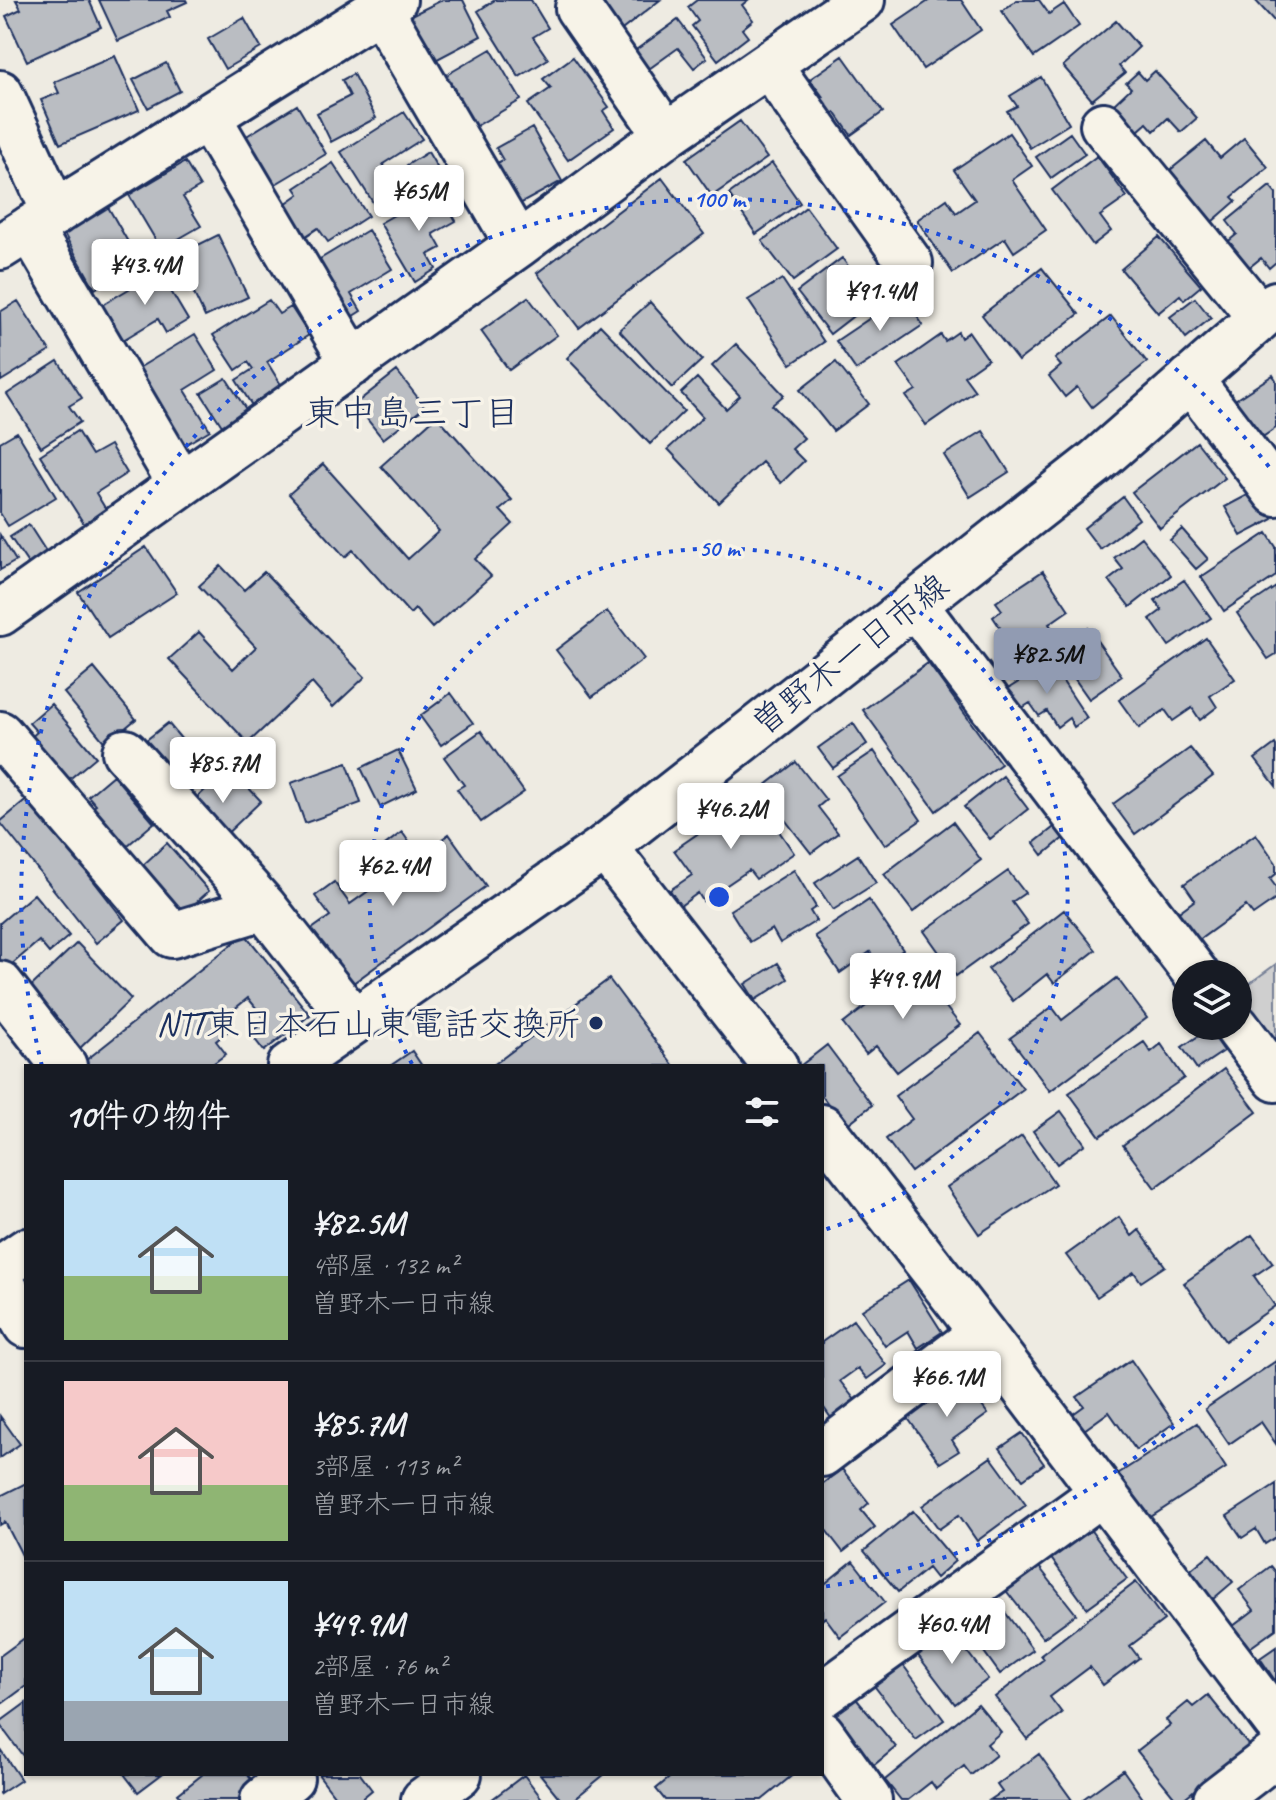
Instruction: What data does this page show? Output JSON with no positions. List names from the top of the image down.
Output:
{
  "streets": {
    "street": ["曽野木一日市線"]
  },
  "districts": ["東中島三丁目"],
  "places": ["NTT東日本石山東電話交換所"],
  "page": {
    "price": [
      "¥65M",
      "¥43.4M",
      "¥91.4M",
      "¥82.5M",
      "¥85.7M",
      "¥46.2M",
      "¥62.4M",
      "¥49.9M",
      "¥66.1M",
      "¥60.4M"
    ],
    "heading": "10件の物件",
    "list": [
      {
        "name": "¥82.5M",
        "note": "4部屋 · 132 m² · 曽野木一日市線"
      },
      {
        "name": "¥85.7M",
        "note": "3部屋 · 113 m² · 曽野木一日市線"
      },
      {
        "name": "¥49.9M",
        "note": "2部屋 · 76 m² · 曽野木一日市線"
      }
    ]
  },
  "rings": ["100 m", "50 m"]
}
